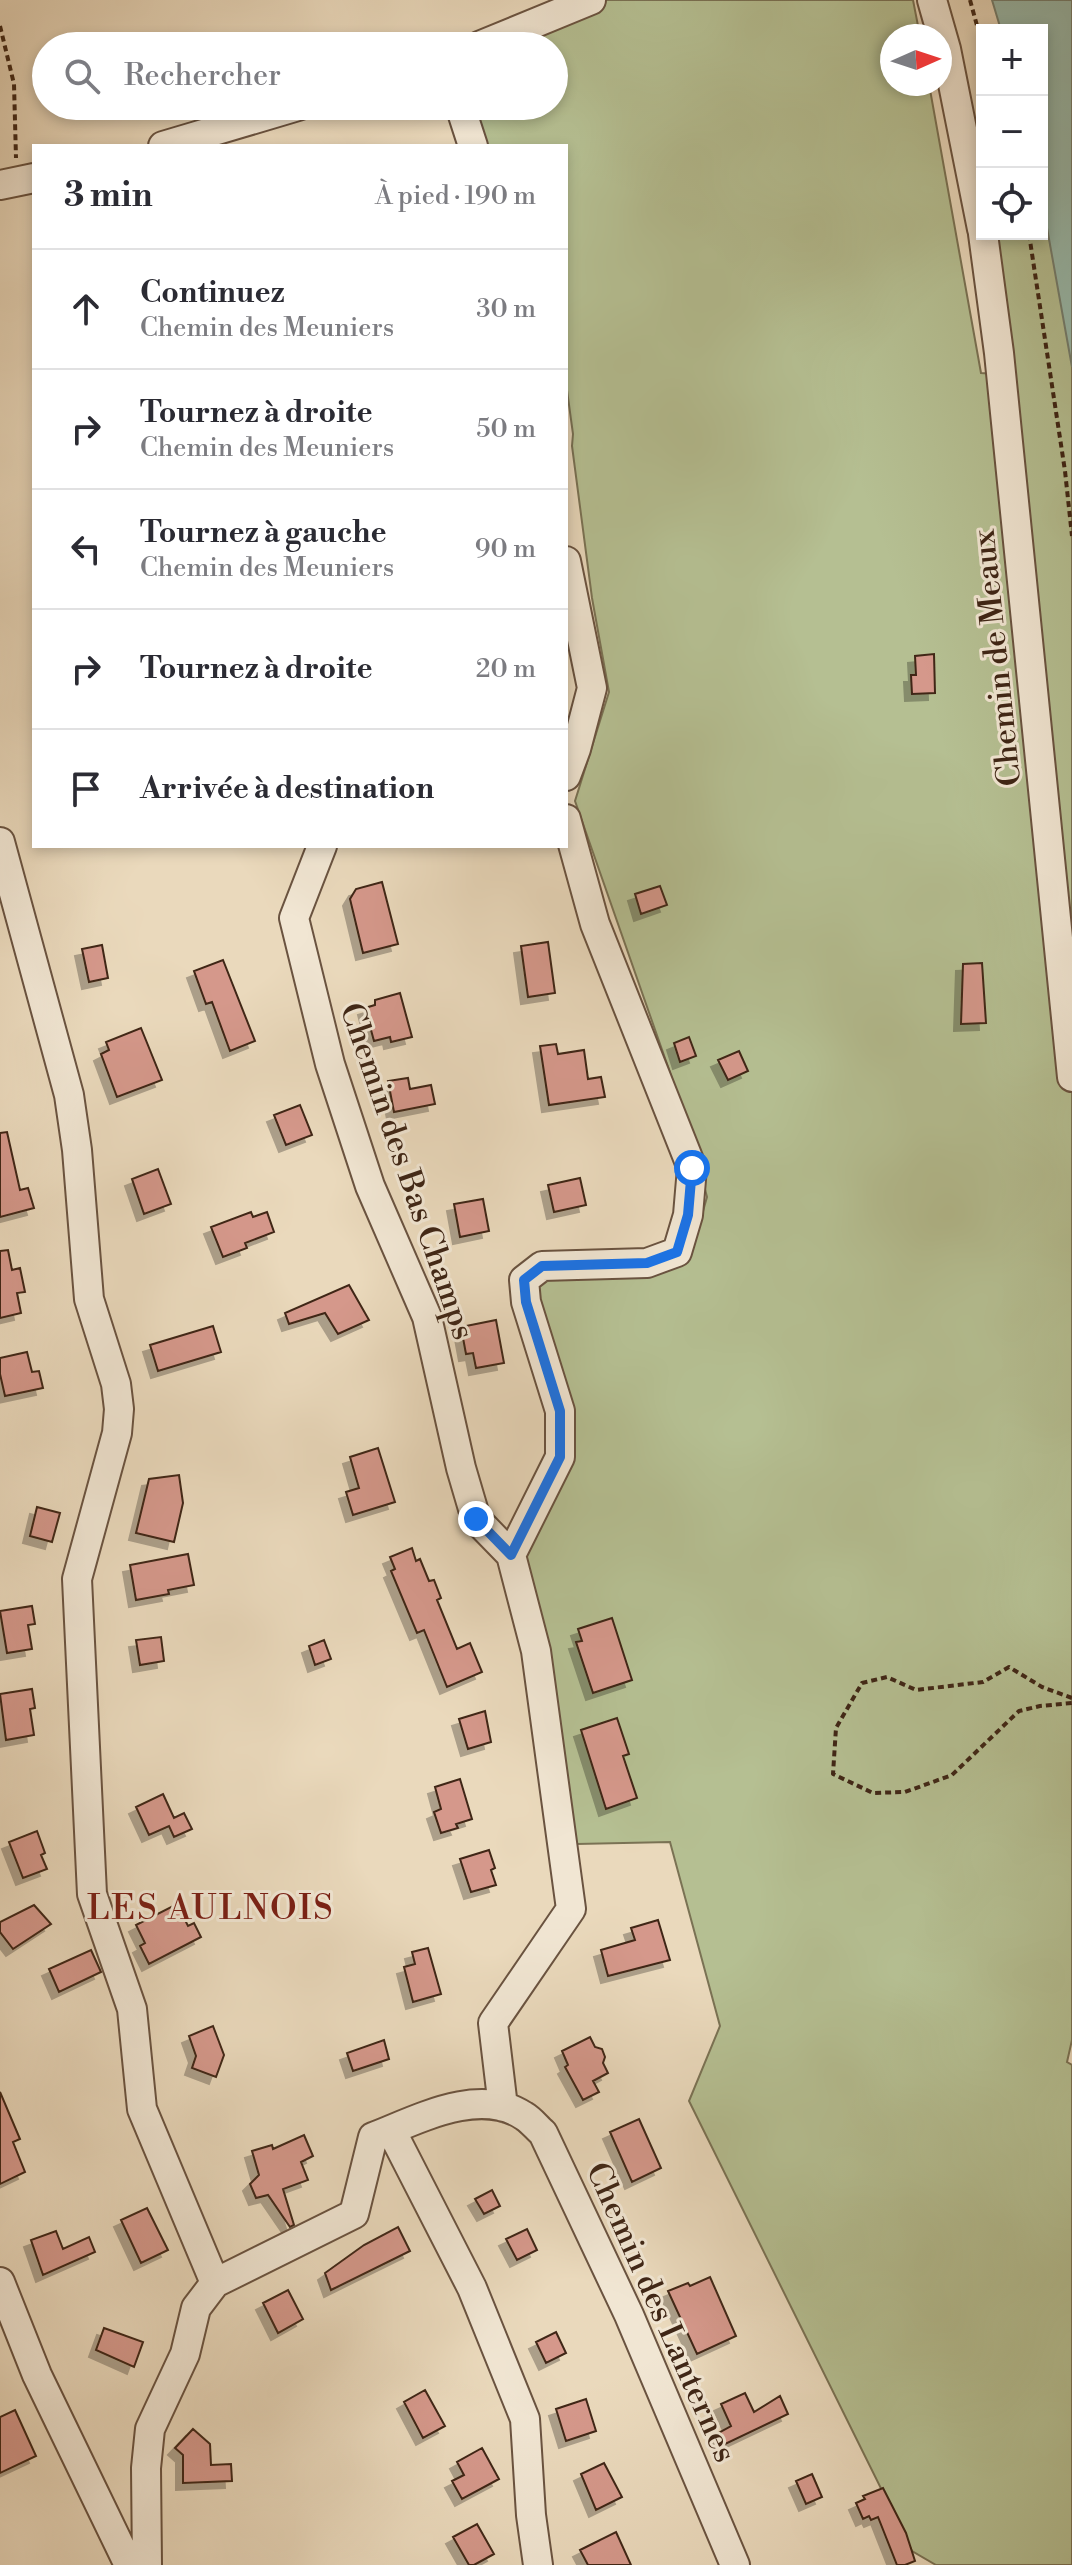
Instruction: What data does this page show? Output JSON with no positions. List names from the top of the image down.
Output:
{
  "streets": {
    "street": ["Chemin de Meaux", "Chemin des Bas Champs", "Chemin des Lanternes"]
  },
  "districts": ["LES AULNOIS"],
  "north": "right",
  "page": {
    "map_buttons": ["+", "−"],
    "search": "Rechercher",
    "heading": ["3 min", "À pied · 190 m"],
    "list": [
      ["Continuez", "Chemin des Meuniers", "30 m"],
      ["Tournez à droite", "Chemin des Meuniers", "50 m"],
      ["Tournez à gauche", "Chemin des Meuniers", "90 m"],
      ["Tournez à droite", "20 m"],
      "Arrivée à destination"
    ]
  }
}
